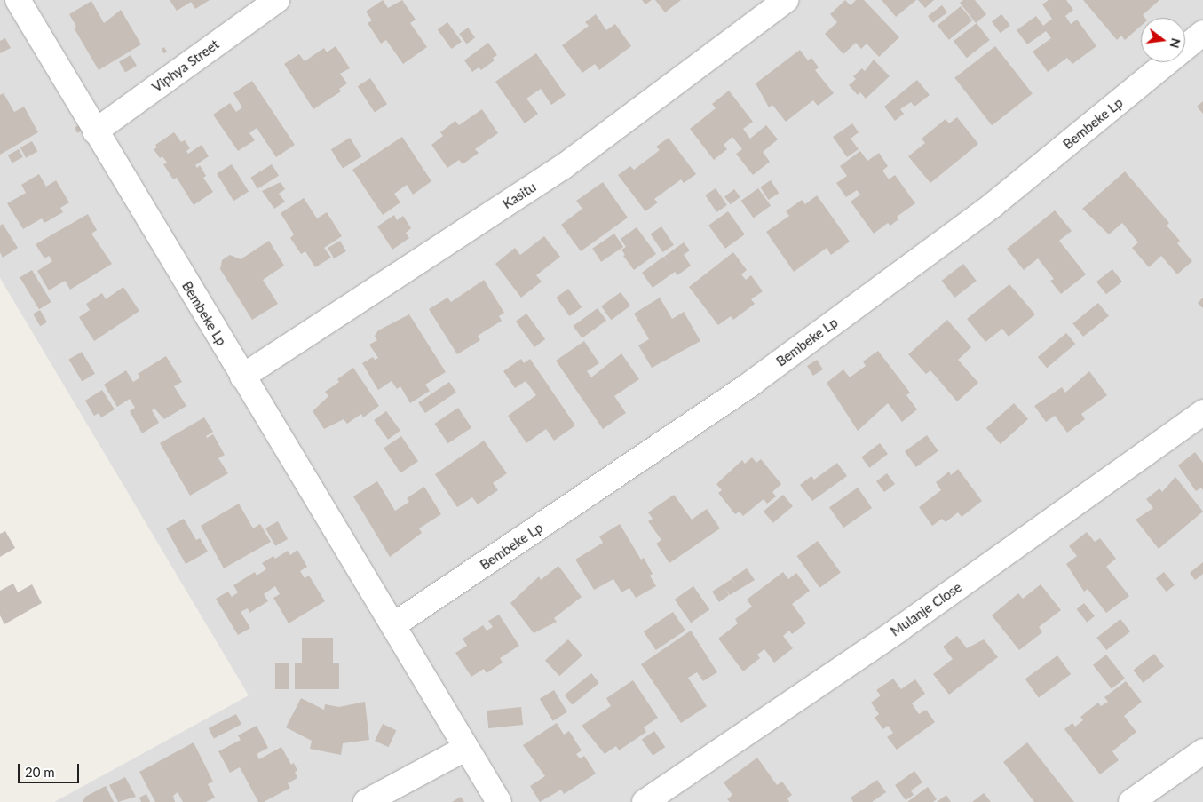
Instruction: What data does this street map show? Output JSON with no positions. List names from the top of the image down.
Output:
{
  "streets": {
    "street": [
      "Viphya Street",
      "Bembeke Lp",
      "Kasitu",
      "Mulanje Close"
    ]
  },
  "crossings": [
    ["Viphya Street", "Bembeke Lp"],
    ["Bembeke Lp", "Kasitu"]
  ],
  "scale_bar": "20 m",
  "north": "right"
}
